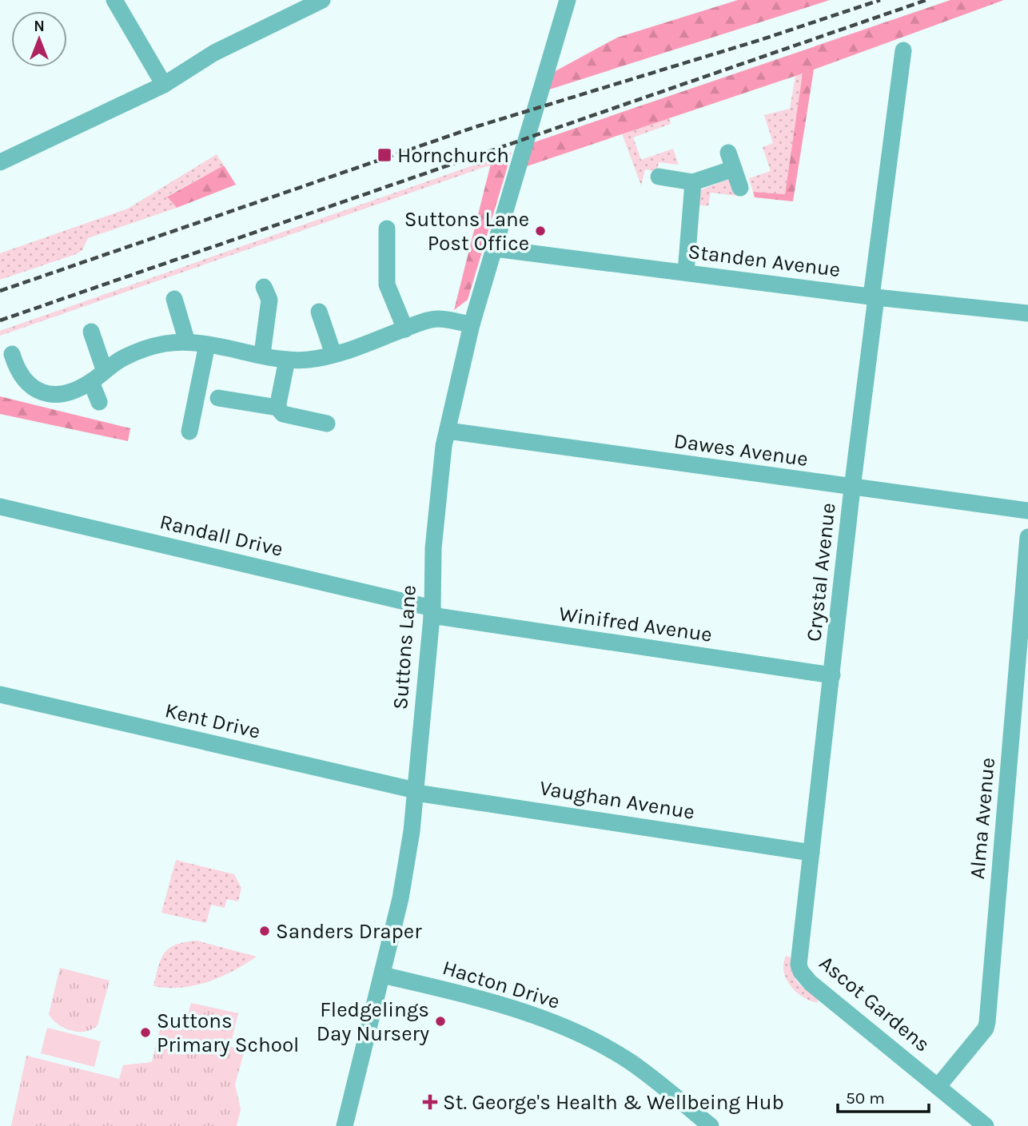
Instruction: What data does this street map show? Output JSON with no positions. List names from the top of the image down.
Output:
{
  "streets": {
    "street": [
      "Standen Avenue",
      "Dawes Avenue",
      "Randall Drive",
      "Crystal Avenue",
      "Winifred Avenue",
      "Suttons Lane",
      "Kent Drive",
      "Vaughan Avenue",
      "Alma Avenue",
      "Hacton Drive",
      "Ascot Gardens"
    ]
  },
  "crossings": [
    ["Standen Avenue", "Crystal Avenue"],
    ["Standen Avenue", "Suttons Lane"],
    ["Dawes Avenue", "Crystal Avenue"],
    ["Dawes Avenue", "Suttons Lane"],
    ["Randall Drive", "Winifred Avenue"],
    ["Randall Drive", "Suttons Lane"],
    ["Crystal Avenue", "Winifred Avenue"],
    ["Crystal Avenue", "Vaughan Avenue"],
    ["Crystal Avenue", "Ascot Gardens"],
    ["Winifred Avenue", "Suttons Lane"],
    ["Suttons Lane", "Kent Drive"],
    ["Suttons Lane", "Vaughan Avenue"],
    ["Suttons Lane", "Hacton Drive"],
    ["Kent Drive", "Vaughan Avenue"],
    ["Vaughan Avenue", "Ascot Gardens"],
    ["Alma Avenue", "Ascot Gardens"]
  ],
  "places": {
    "transit": ["Hornchurch"],
    "other": [
      "Suttons Lane Post Office",
      "Sanders Draper",
      "Fledgelings Day Nursery",
      "Suttons Primary School"
    ],
    "health": ["St. George's Health & Wellbeing Hub"]
  },
  "scale_bar": "50 m",
  "north": "top"
}
